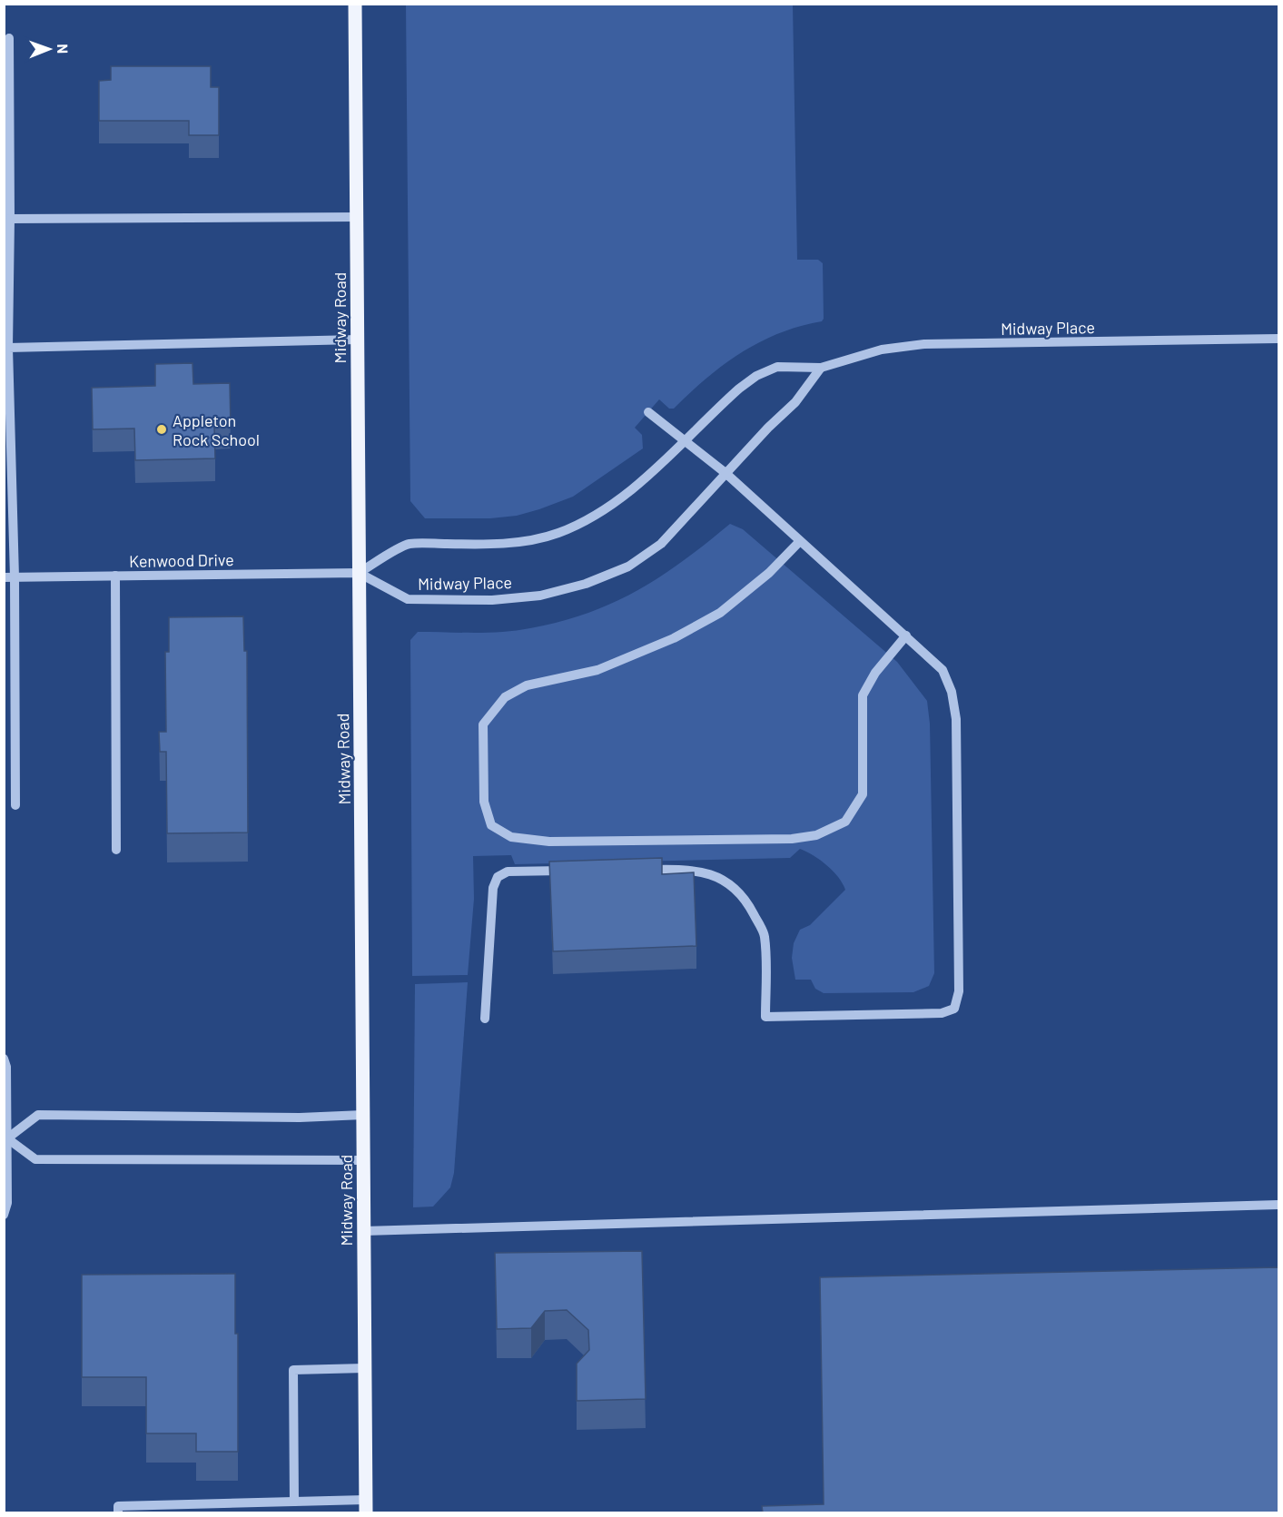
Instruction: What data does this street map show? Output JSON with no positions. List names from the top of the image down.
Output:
{
  "streets": {
    "main road": ["Midway Road"],
    "street": ["Midway Place", "Kenwood Drive"]
  },
  "crossings": [
    ["Midway Road", "Midway Place"],
    ["Midway Road", "Kenwood Drive"],
    ["Midway Place", "Kenwood Drive"]
  ],
  "places": ["Appleton Rock School"],
  "north": "right"
}
